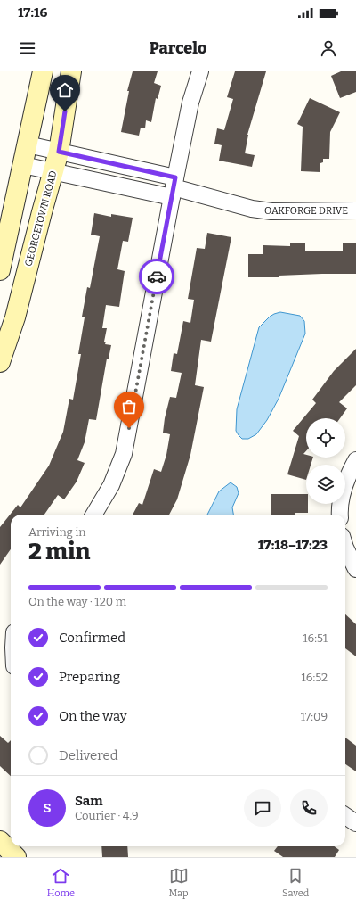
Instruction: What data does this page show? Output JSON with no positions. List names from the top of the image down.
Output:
{
  "streets": {
    "main road": ["GEORGETOWN ROAD"],
    "street": ["OAKFORGE DRIVE"]
  },
  "crossings": [
    ["OAKFORGE DRIVE", "GEORGETOWN ROAD"]
  ],
  "page": {
    "status": "17:16",
    "header": "Parcelo",
    "heading": ["2 min", "Arriving in", "17:18–17:23"],
    "panel": ["Sam", "Courier · 4.9"],
    "bar": "On the way · 120 m",
    "list": [
      ["Confirmed", "16:51"],
      ["Preparing", "16:52"],
      ["On the way", "17:09"],
      "Delivered"
    ],
    "round": "S",
    "tabs": ["Home", "Map", "Saved"]
  }
}
